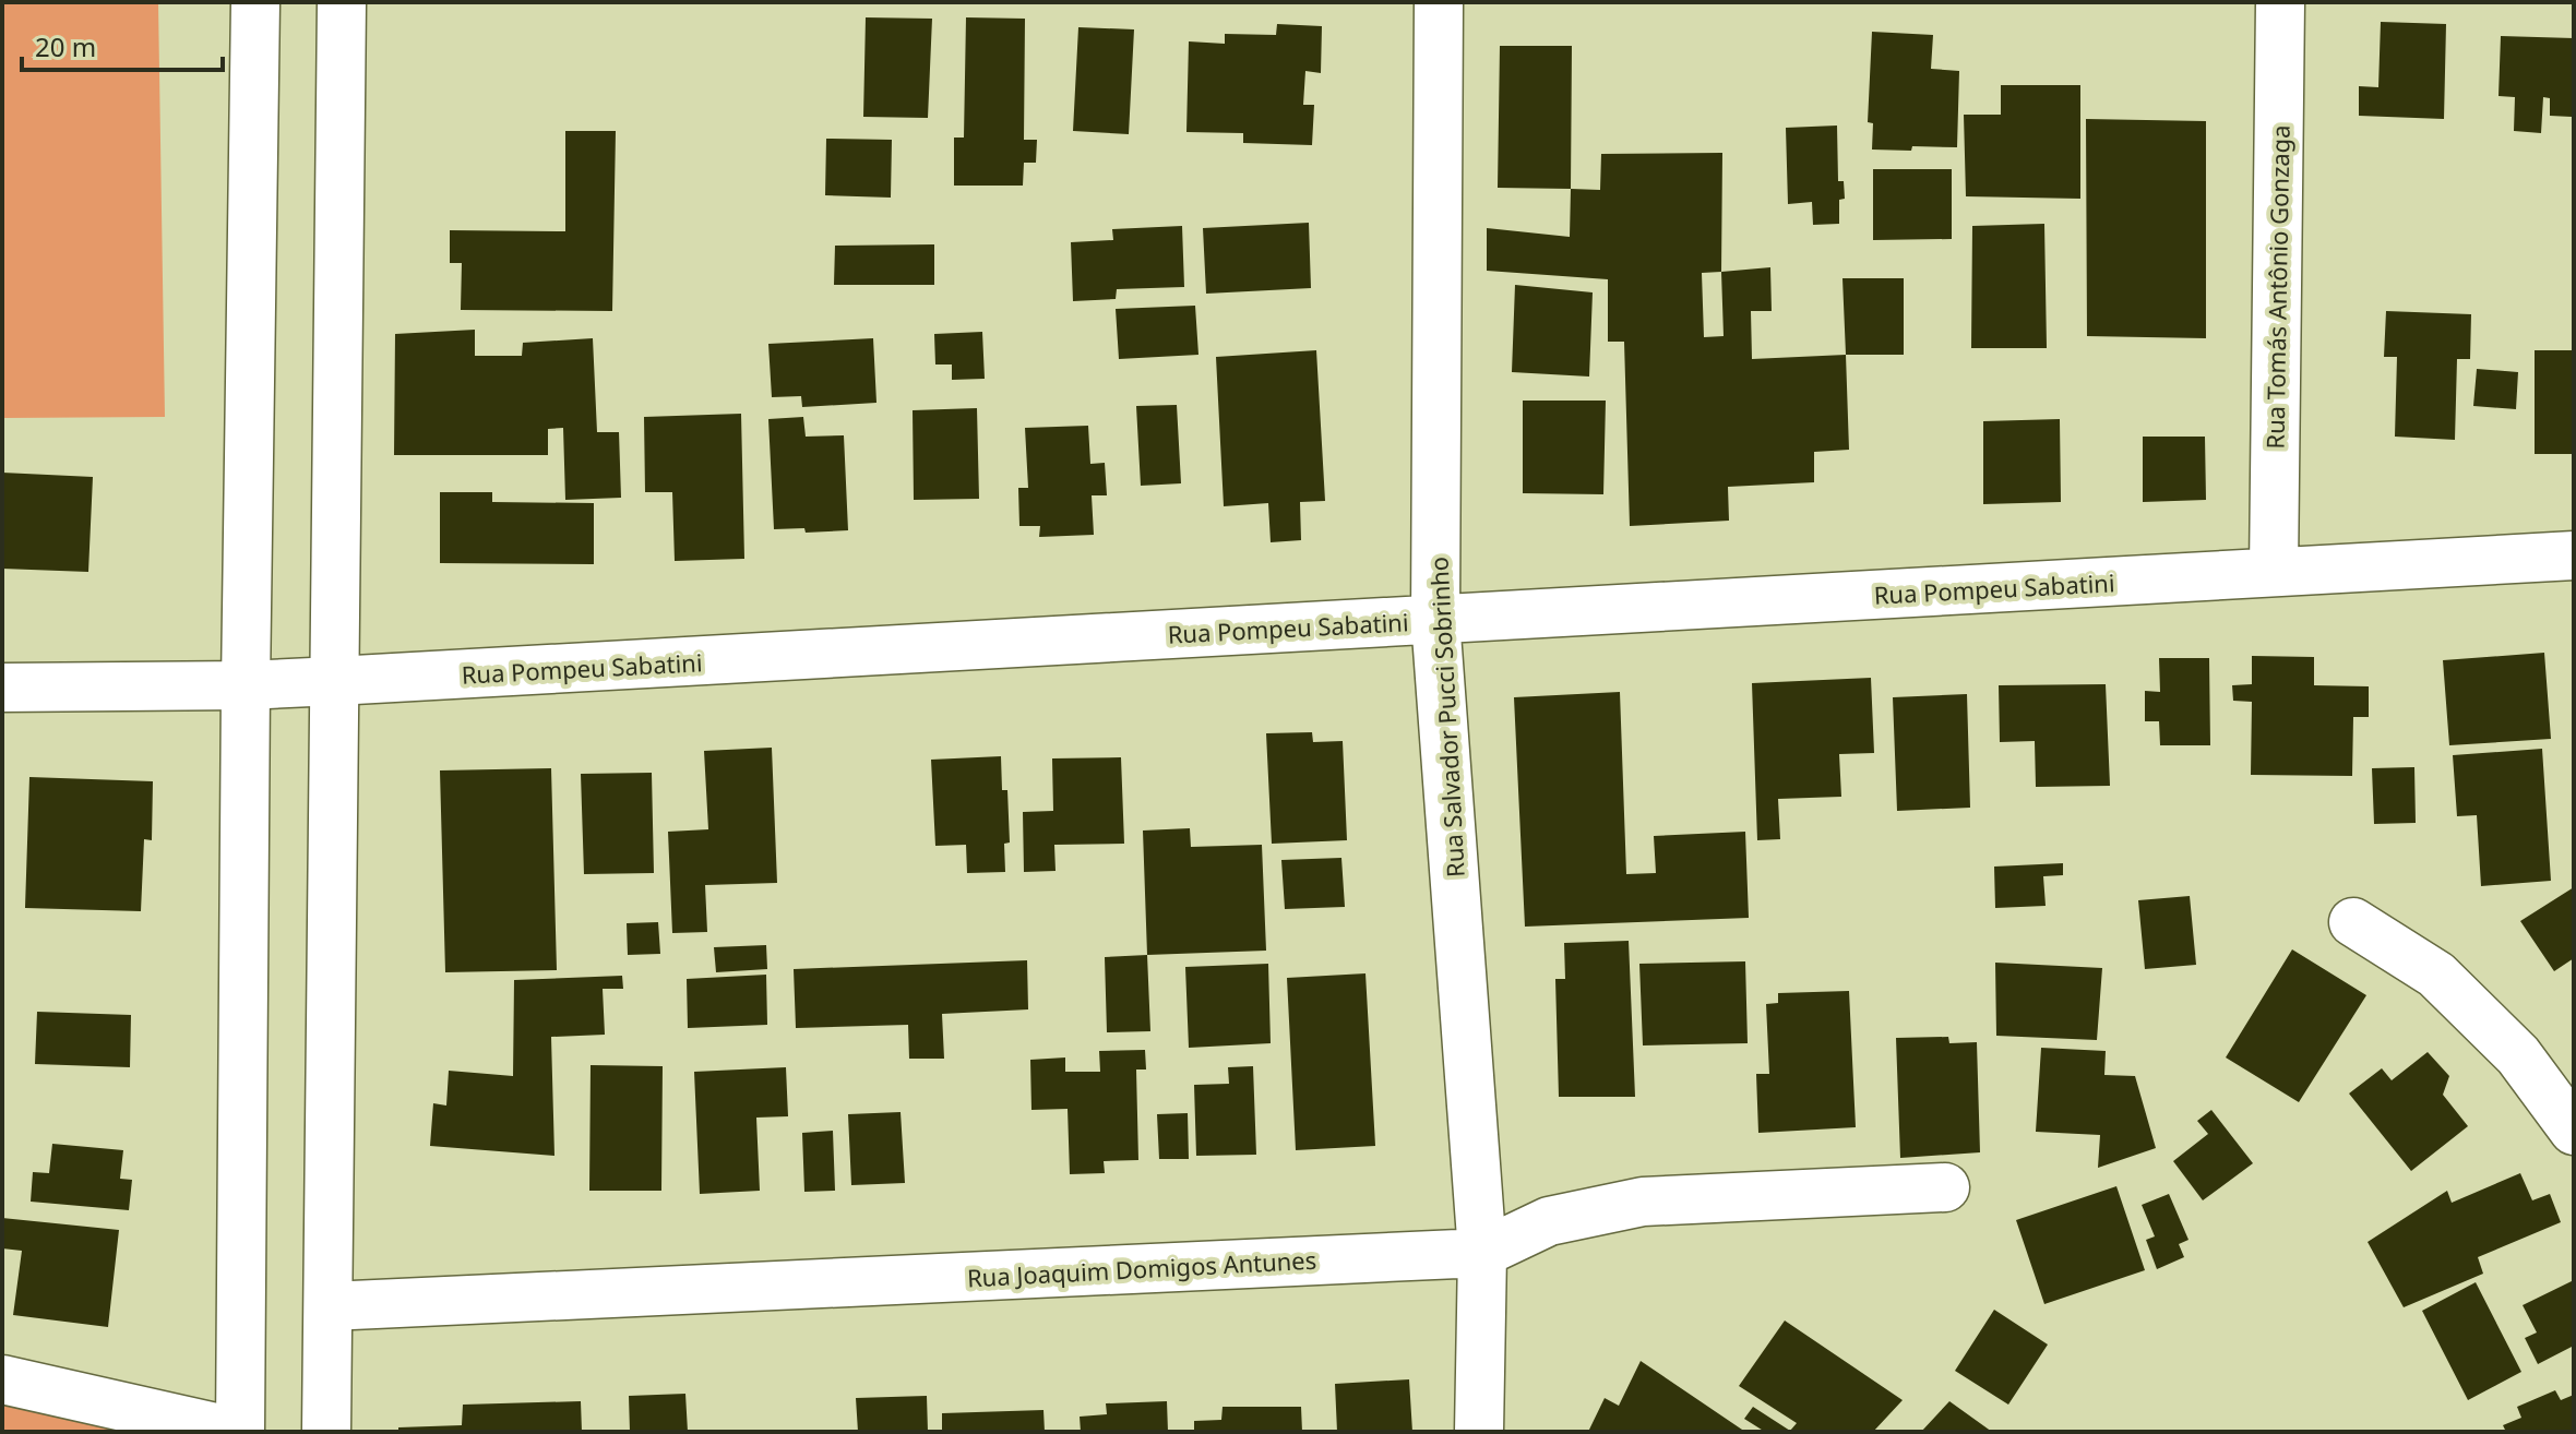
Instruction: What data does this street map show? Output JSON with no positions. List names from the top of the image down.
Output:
{
  "streets": {
    "street": [
      "Rua Tomás Antônio Gonzaga",
      "Rua Pompeu Sabatini",
      "Rua Salvador Pucci Sobrinho",
      "Rua Joaquim Domigos Antunes"
    ]
  },
  "crossings": [
    ["Rua Tomás Antônio Gonzaga", "Rua Pompeu Sabatini"],
    ["Rua Pompeu Sabatini", "Rua Salvador Pucci Sobrinho"],
    ["Rua Salvador Pucci Sobrinho", "Rua Joaquim Domigos Antunes"]
  ],
  "scale_bar": "20 m"
}
